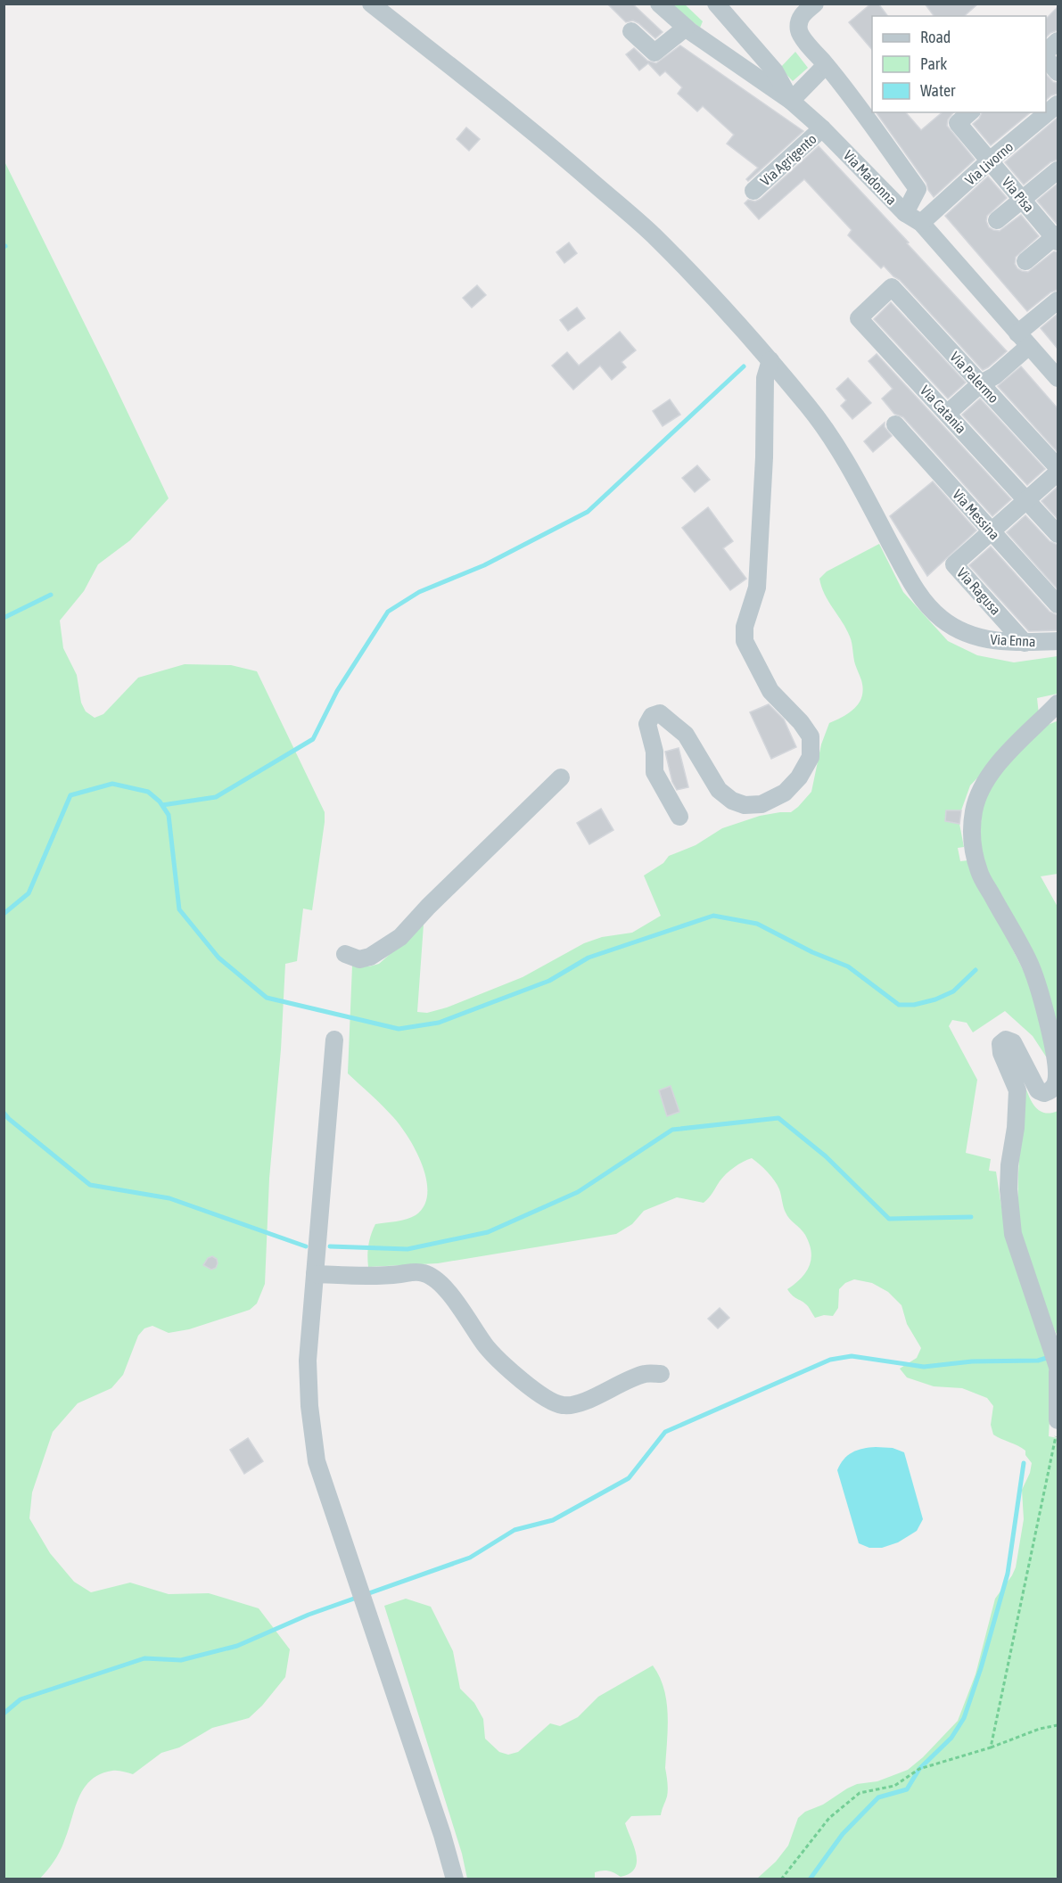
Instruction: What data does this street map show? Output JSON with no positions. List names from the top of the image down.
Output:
{
  "streets": {
    "street": [
      "Via Agrigento",
      "Via Livorno",
      "Via Madonna",
      "Via Pisa",
      "Via Palermo",
      "Via Catania",
      "Via Messina",
      "Via Ragusa",
      "Via Enna"
    ]
  },
  "crossings": [
    ["Via Agrigento", "Via Madonna"],
    ["Via Livorno", "Via Madonna"],
    ["Via Livorno", "Via Pisa"],
    ["Via Palermo", "Via Catania"],
    ["Via Messina", "Via Ragusa"],
    ["Via Ragusa", "Via Enna"]
  ],
  "legend": ["Road", "Park", "Water"]
}
